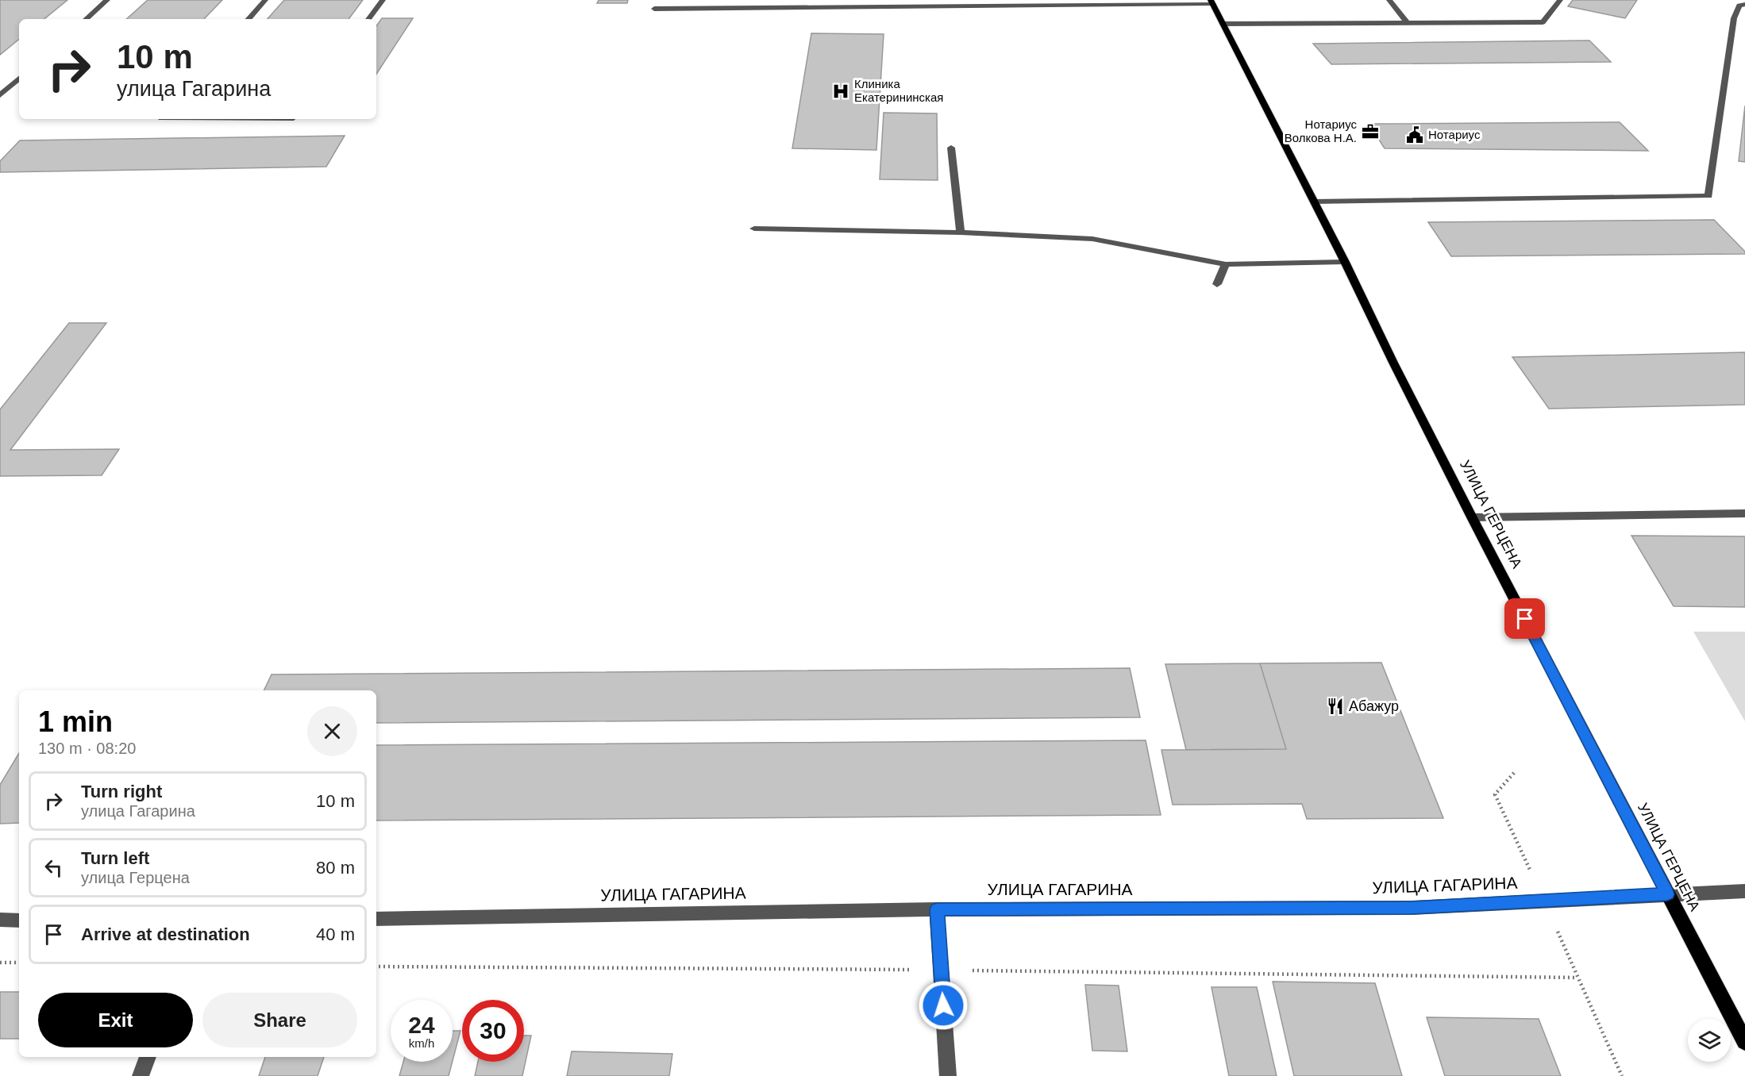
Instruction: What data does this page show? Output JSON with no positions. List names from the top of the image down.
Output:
{
  "streets": {
    "main road": ["УЛИЦА ГЕРЦЕНА"],
    "street": ["УЛИЦА ГАГАРИНА"]
  },
  "crossings": [
    ["УЛИЦА ГЕРЦЕНА", "УЛИЦА ГАГАРИНА"]
  ],
  "places": {
    "hospital": ["Клиника Екатерининская"],
    "office": ["Нотариус Волкова Н.А."],
    "public building": ["Нотариус"],
    "restaurant": ["Абажур"]
  },
  "page": {
    "turn": ["10 m", "улица Гагарина"],
    "heading": ["1 min", "130 m · 08:20"],
    "list": [
      {
        "name": "Turn right",
        "note": "улица Гагарина",
        "value": "10 m"
      },
      {
        "name": "Turn left",
        "note": "улица Герцена",
        "value": "80 m"
      },
      {
        "name": "Arrive at destination",
        "value": "40 m"
      }
    ],
    "buttons": ["Exit", "Share"],
    "speed": "24 km/h",
    "limit": "30"
  }
}
